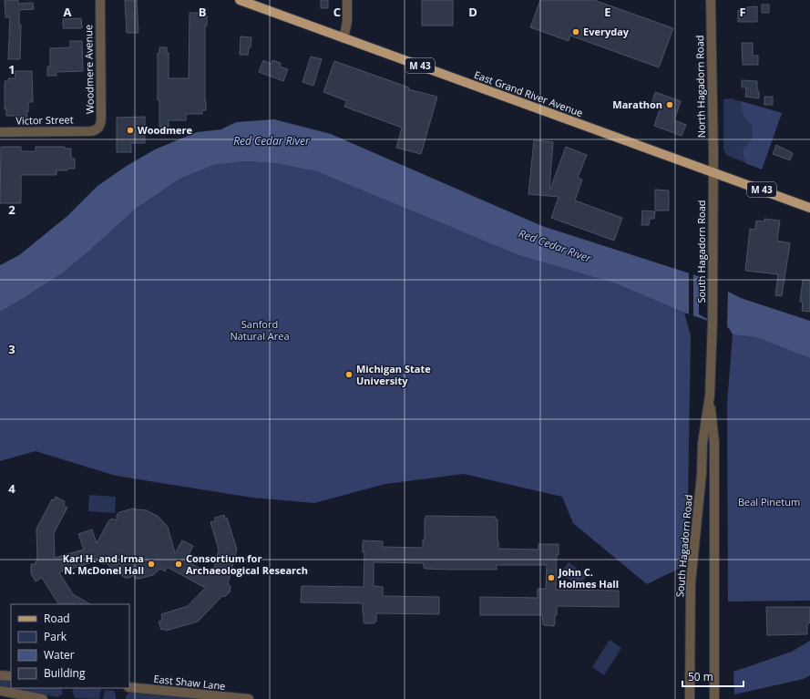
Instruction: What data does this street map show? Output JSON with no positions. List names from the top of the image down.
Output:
{
  "streets": {
    "main road": ["M 43", "East Grand River Avenue"],
    "street": [
      "Woodmere Avenue",
      "North Hagadorn Road",
      "Victor Street",
      "South Hagadorn Road",
      "East Shaw Lane"
    ]
  },
  "crossings": [
    ["Woodmere Avenue", "Victor Street"],
    ["North Hagadorn Road", "East Grand River Avenue"],
    ["North Hagadorn Road", "South Hagadorn Road"],
    ["East Grand River Avenue", "South Hagadorn Road"]
  ],
  "water": ["Red Cedar River"],
  "parks": ["Sanford Natural Area", "Beal Pinetum"],
  "places": [
    "Everyday",
    "Marathon",
    "Woodmere",
    "Michigan State University",
    "Karl H. and Irma N. McDonel Hall",
    "Consortium for Archaeological Research",
    "John C. Holmes Hall"
  ],
  "legend": [
    "Road",
    "Park",
    "Water",
    "Building"
  ],
  "scale_bar": "50 m",
  "grid": {
    "columns": [
      "A",
      "B",
      "C",
      "D",
      "E",
      "F"
    ],
    "rows": [
      "1",
      "2",
      "3",
      "4"
    ]
  }
}
